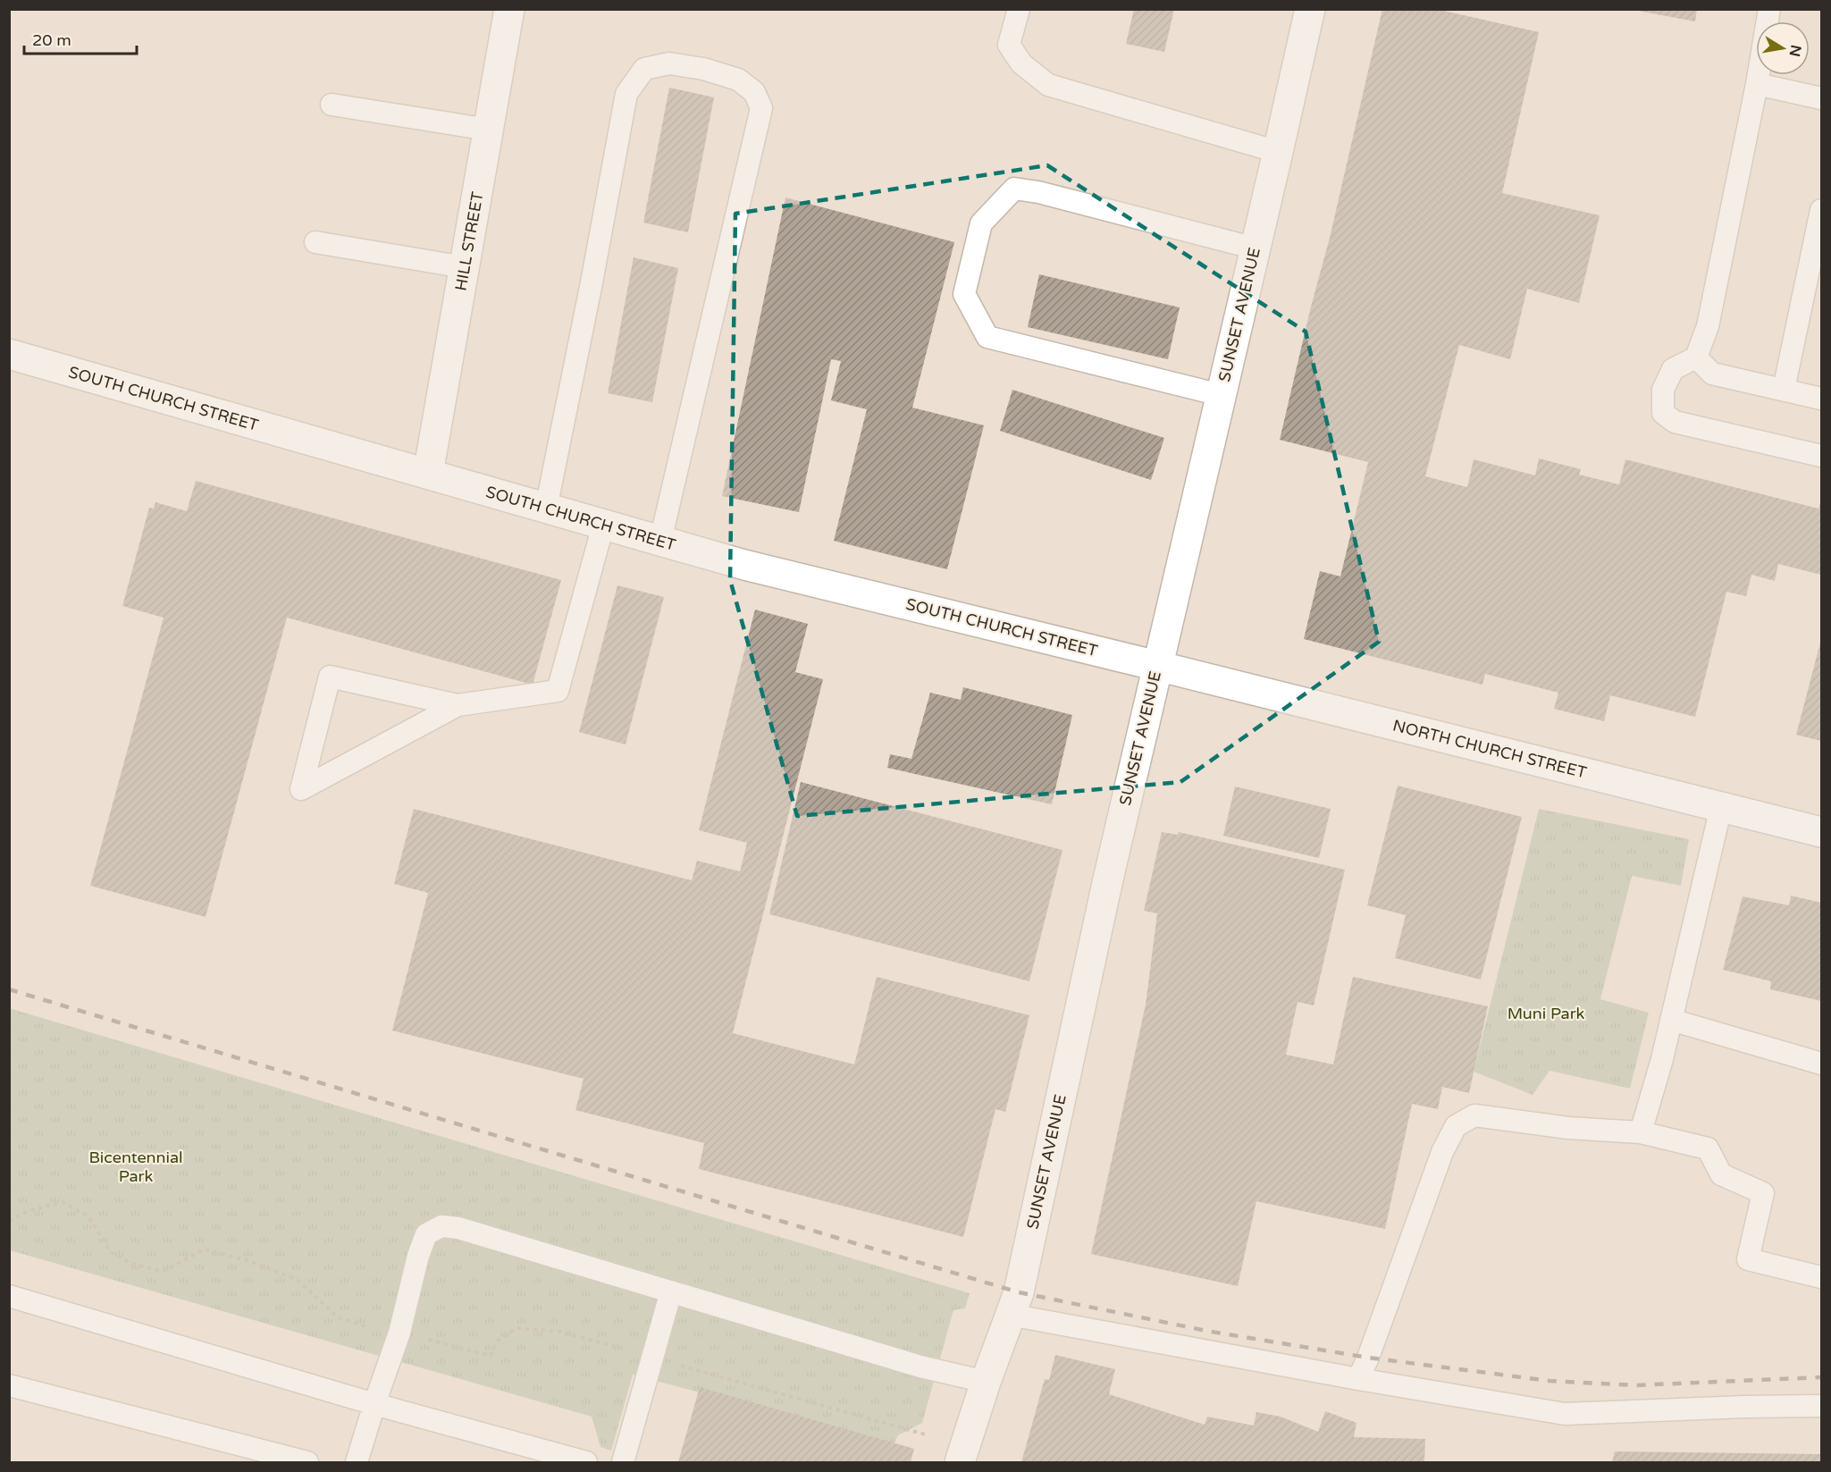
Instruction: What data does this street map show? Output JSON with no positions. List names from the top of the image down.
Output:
{
  "streets": {
    "street": [
      "HILL STREET",
      "SUNSET AVENUE",
      "SOUTH CHURCH STREET",
      "NORTH CHURCH STREET"
    ]
  },
  "crossings": [
    ["HILL STREET", "SOUTH CHURCH STREET"],
    ["SUNSET AVENUE", "SOUTH CHURCH STREET"],
    ["SUNSET AVENUE", "NORTH CHURCH STREET"],
    ["SOUTH CHURCH STREET", "NORTH CHURCH STREET"]
  ],
  "parks": ["Muni Park", "Bicentennial Park"],
  "scale_bar": "20 m",
  "north": "right"
}
